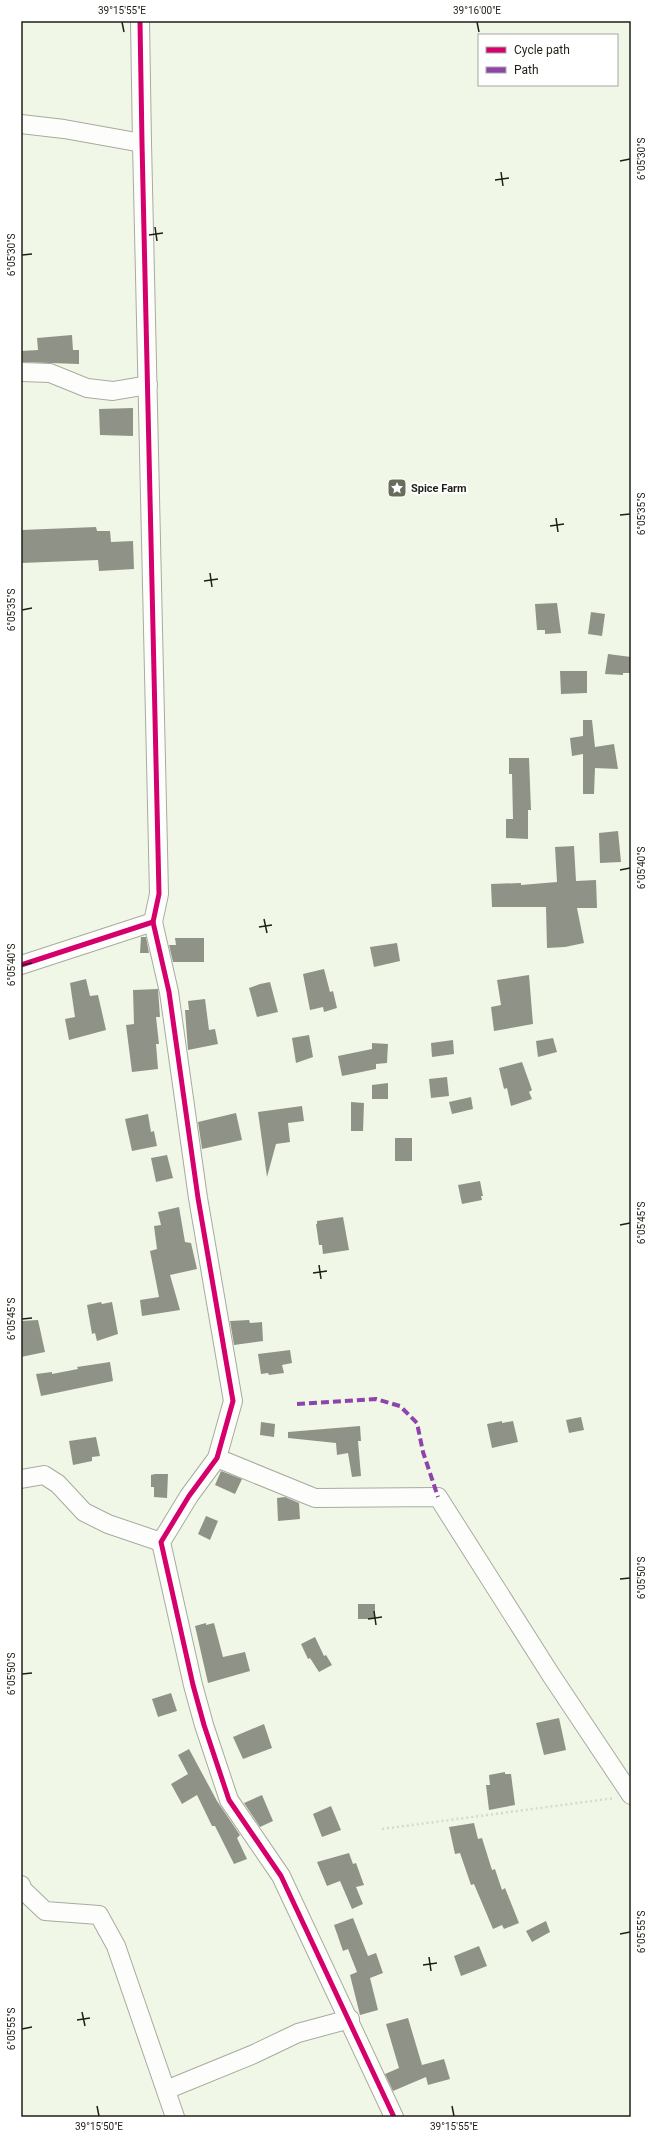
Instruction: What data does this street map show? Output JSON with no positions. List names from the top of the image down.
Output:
{
  "places": {
    "place": ["Spice Farm"]
  },
  "legend": ["Cycle path", "Path"],
  "coordinates": [
    "39°15'55\"E",
    "39°16'00\"E",
    "6°05'30\"S",
    "6°05'35\"S",
    "6°05'40\"S",
    "6°05'45\"S",
    "6°05'50\"S",
    "6°05'55\"S",
    "39°15'50\"E"
  ]
}
